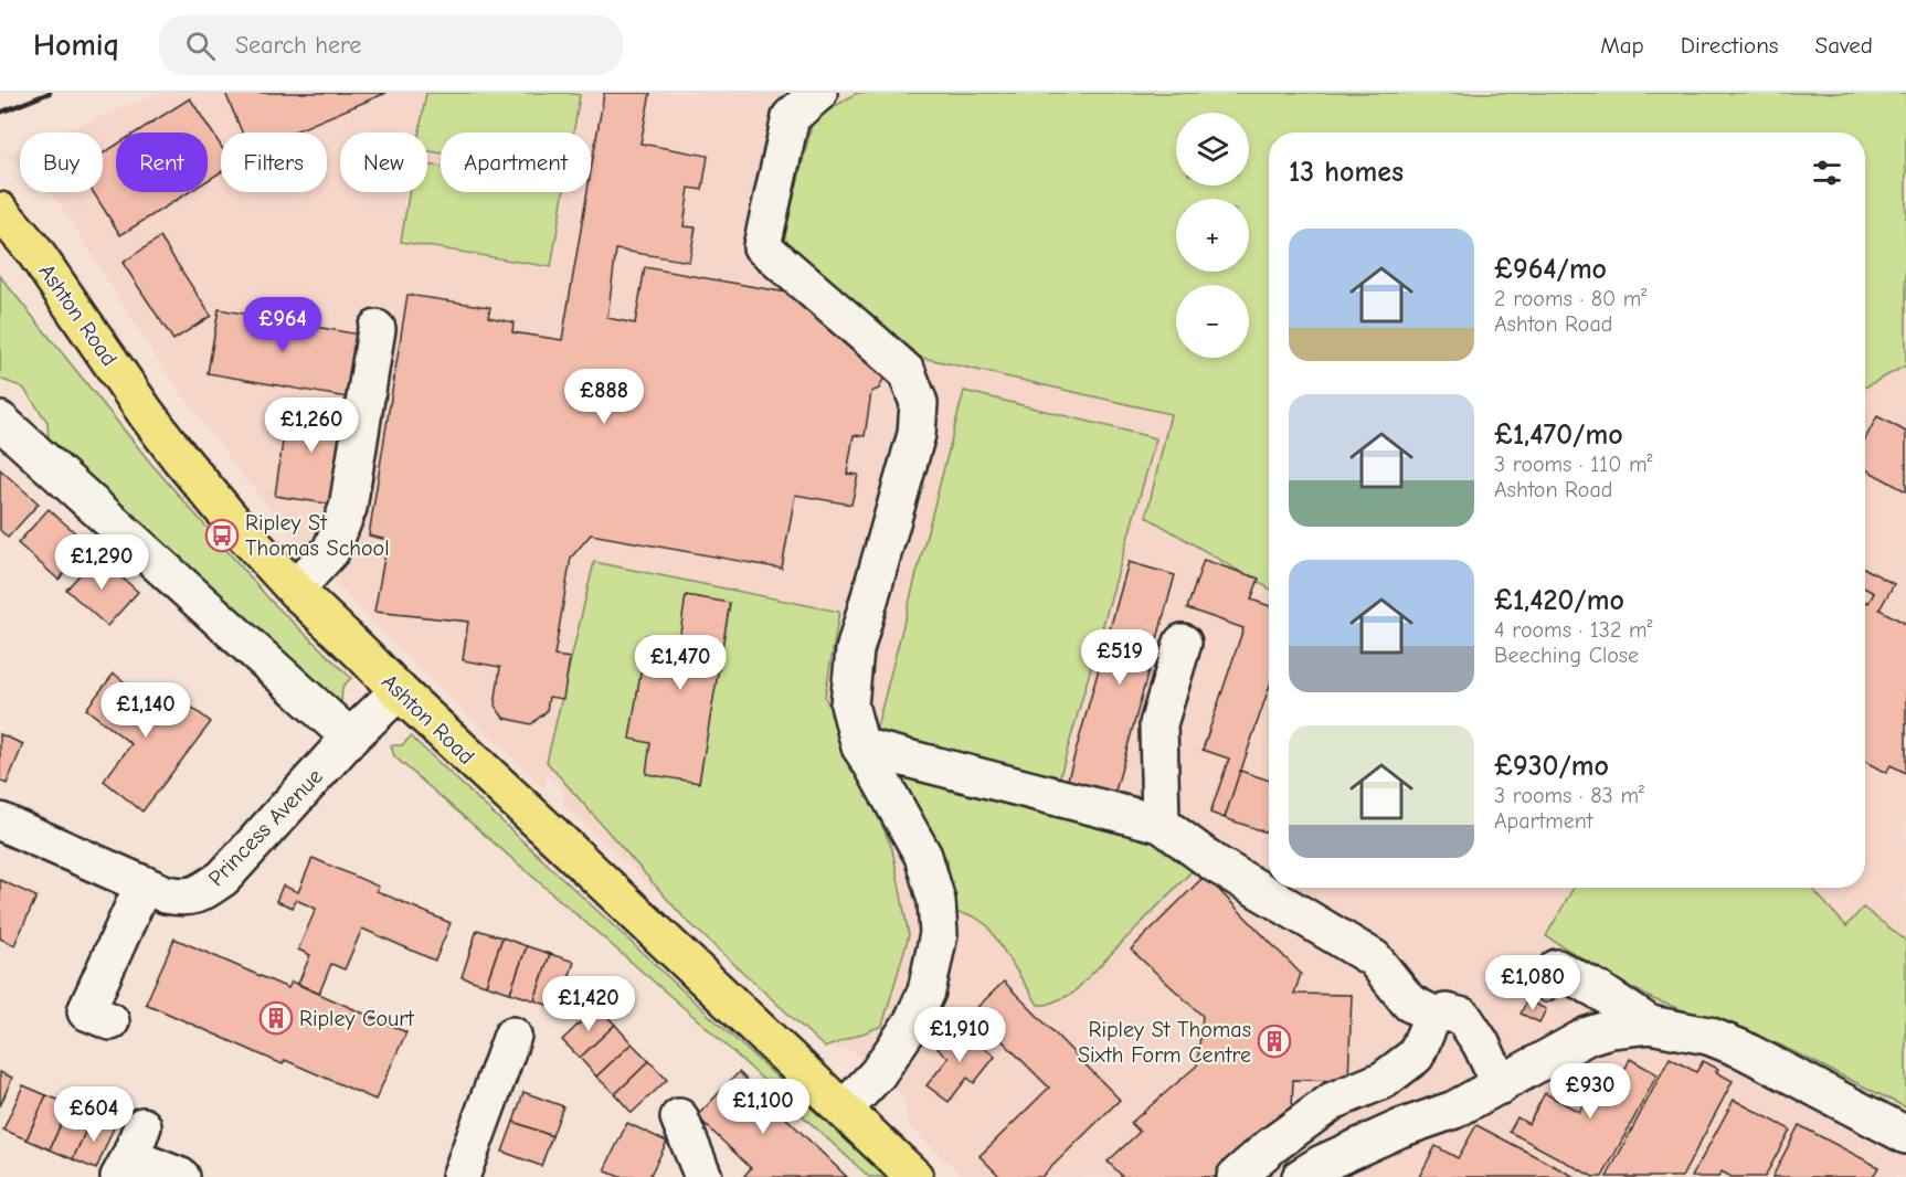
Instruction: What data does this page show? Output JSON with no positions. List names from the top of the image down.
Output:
{
  "streets": {
    "main road": ["Ashton Road"],
    "street": ["Princess Avenue"]
  },
  "crossings": [
    ["Ashton Road", "Princess Avenue"]
  ],
  "places": {
    "bus stop": ["Ripley St Thomas School"],
    "building": ["Ripley Court", "Ripley St Thomas Sixth Form Centre"]
  },
  "page": {
    "header": "Homiq",
    "search": "Search here",
    "nav": ["Map", "Directions", "Saved"],
    "map_buttons": ["+", "−"],
    "chip": [
      "Buy",
      "Rent",
      "Filters",
      "New",
      "Apartment"
    ],
    "heading": "13 homes",
    "list": [
      {
        "name": "£964/mo",
        "note": "2 rooms · 80 m² · Ashton Road"
      },
      {
        "name": "£1,470/mo",
        "note": "3 rooms · 110 m² · Ashton Road"
      },
      {
        "name": "£1,420/mo",
        "note": "4 rooms · 132 m² · Beeching Close"
      },
      {
        "name": "£930/mo",
        "note": "3 rooms · 83 m² · Apartment"
      }
    ],
    "price": [
      "£964",
      "£888",
      "£1,260",
      "£1,290",
      "£519",
      "£1,470",
      "£1,140",
      "£1,080",
      "£1,420",
      "£1,910",
      "£930",
      "£1,100",
      "£604"
    ]
  }
}
